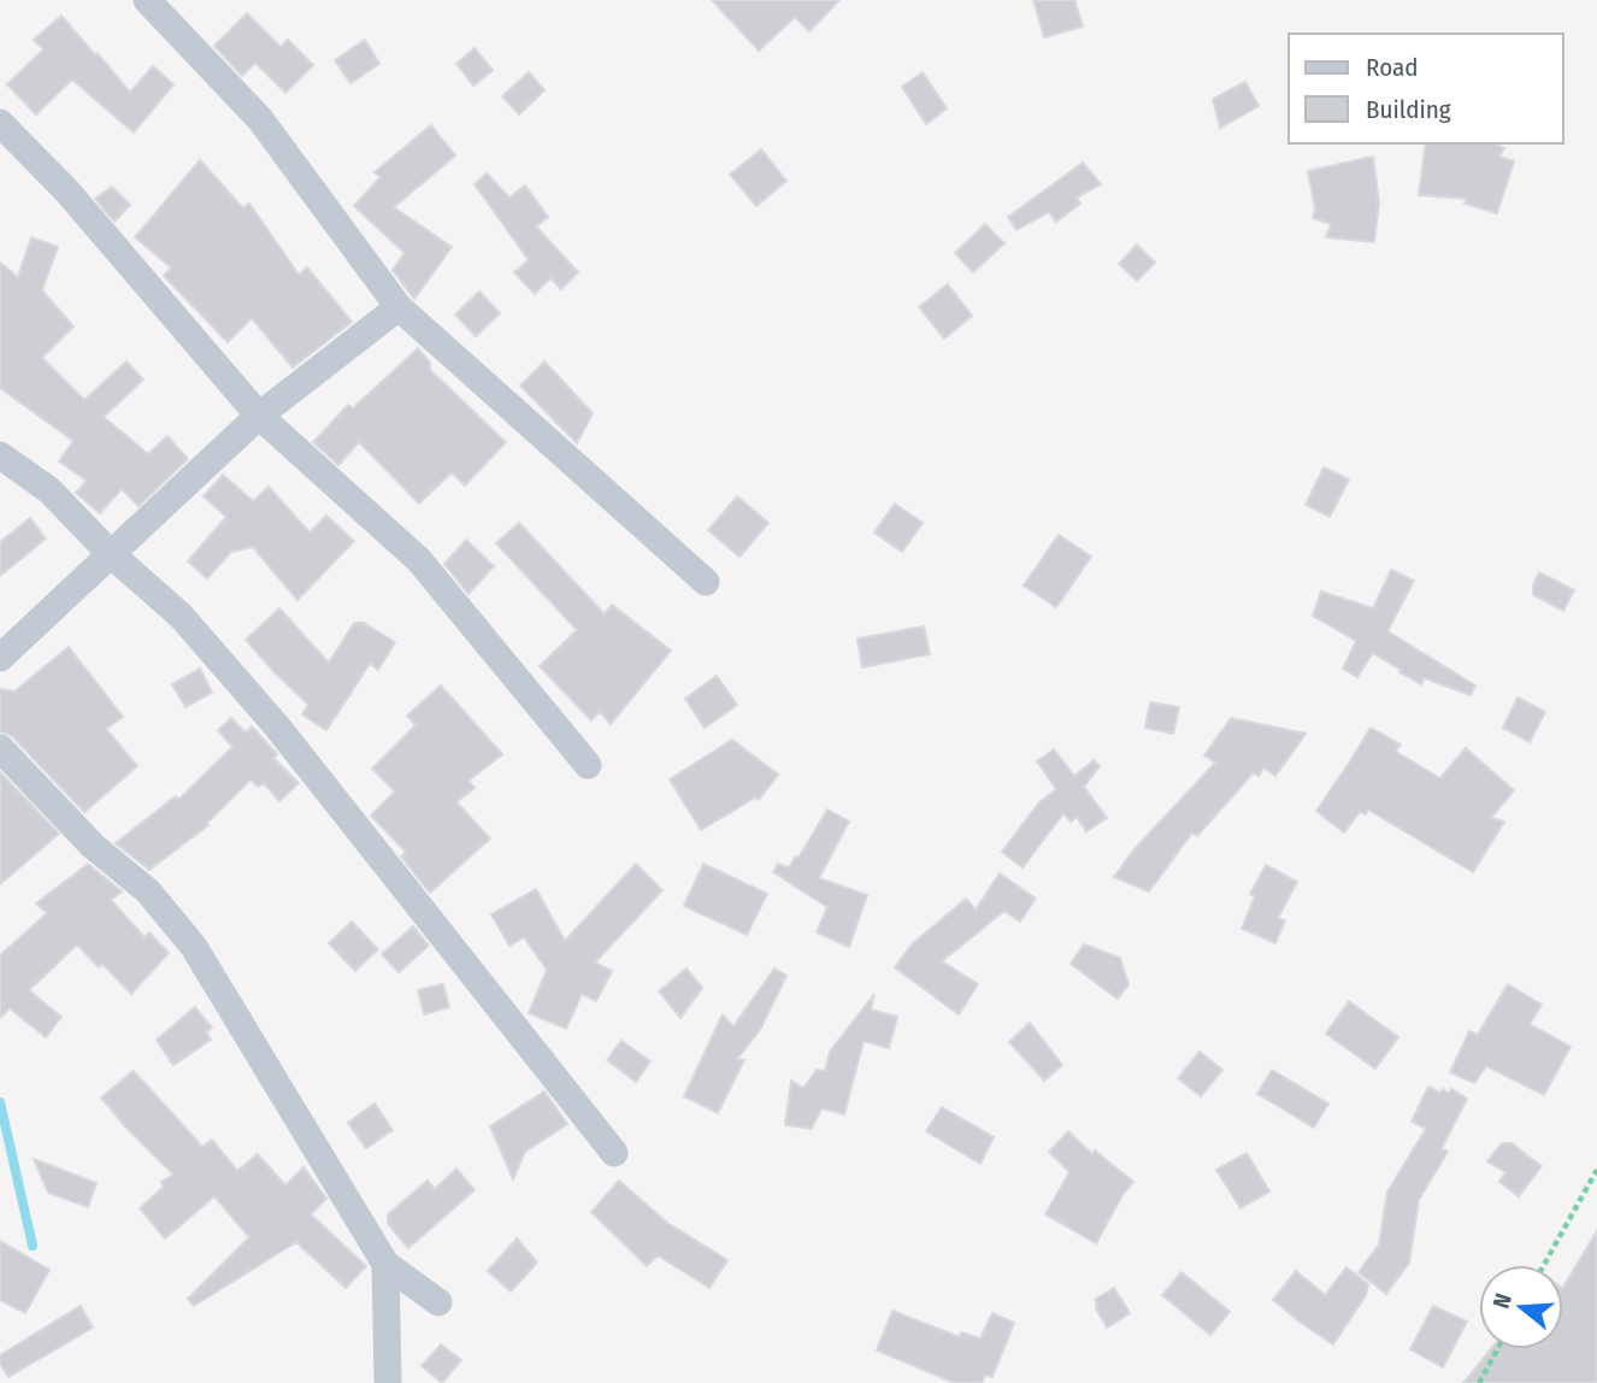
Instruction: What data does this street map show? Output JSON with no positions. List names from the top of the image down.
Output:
{
  "legend": ["Road", "Building"],
  "north": "left"
}
